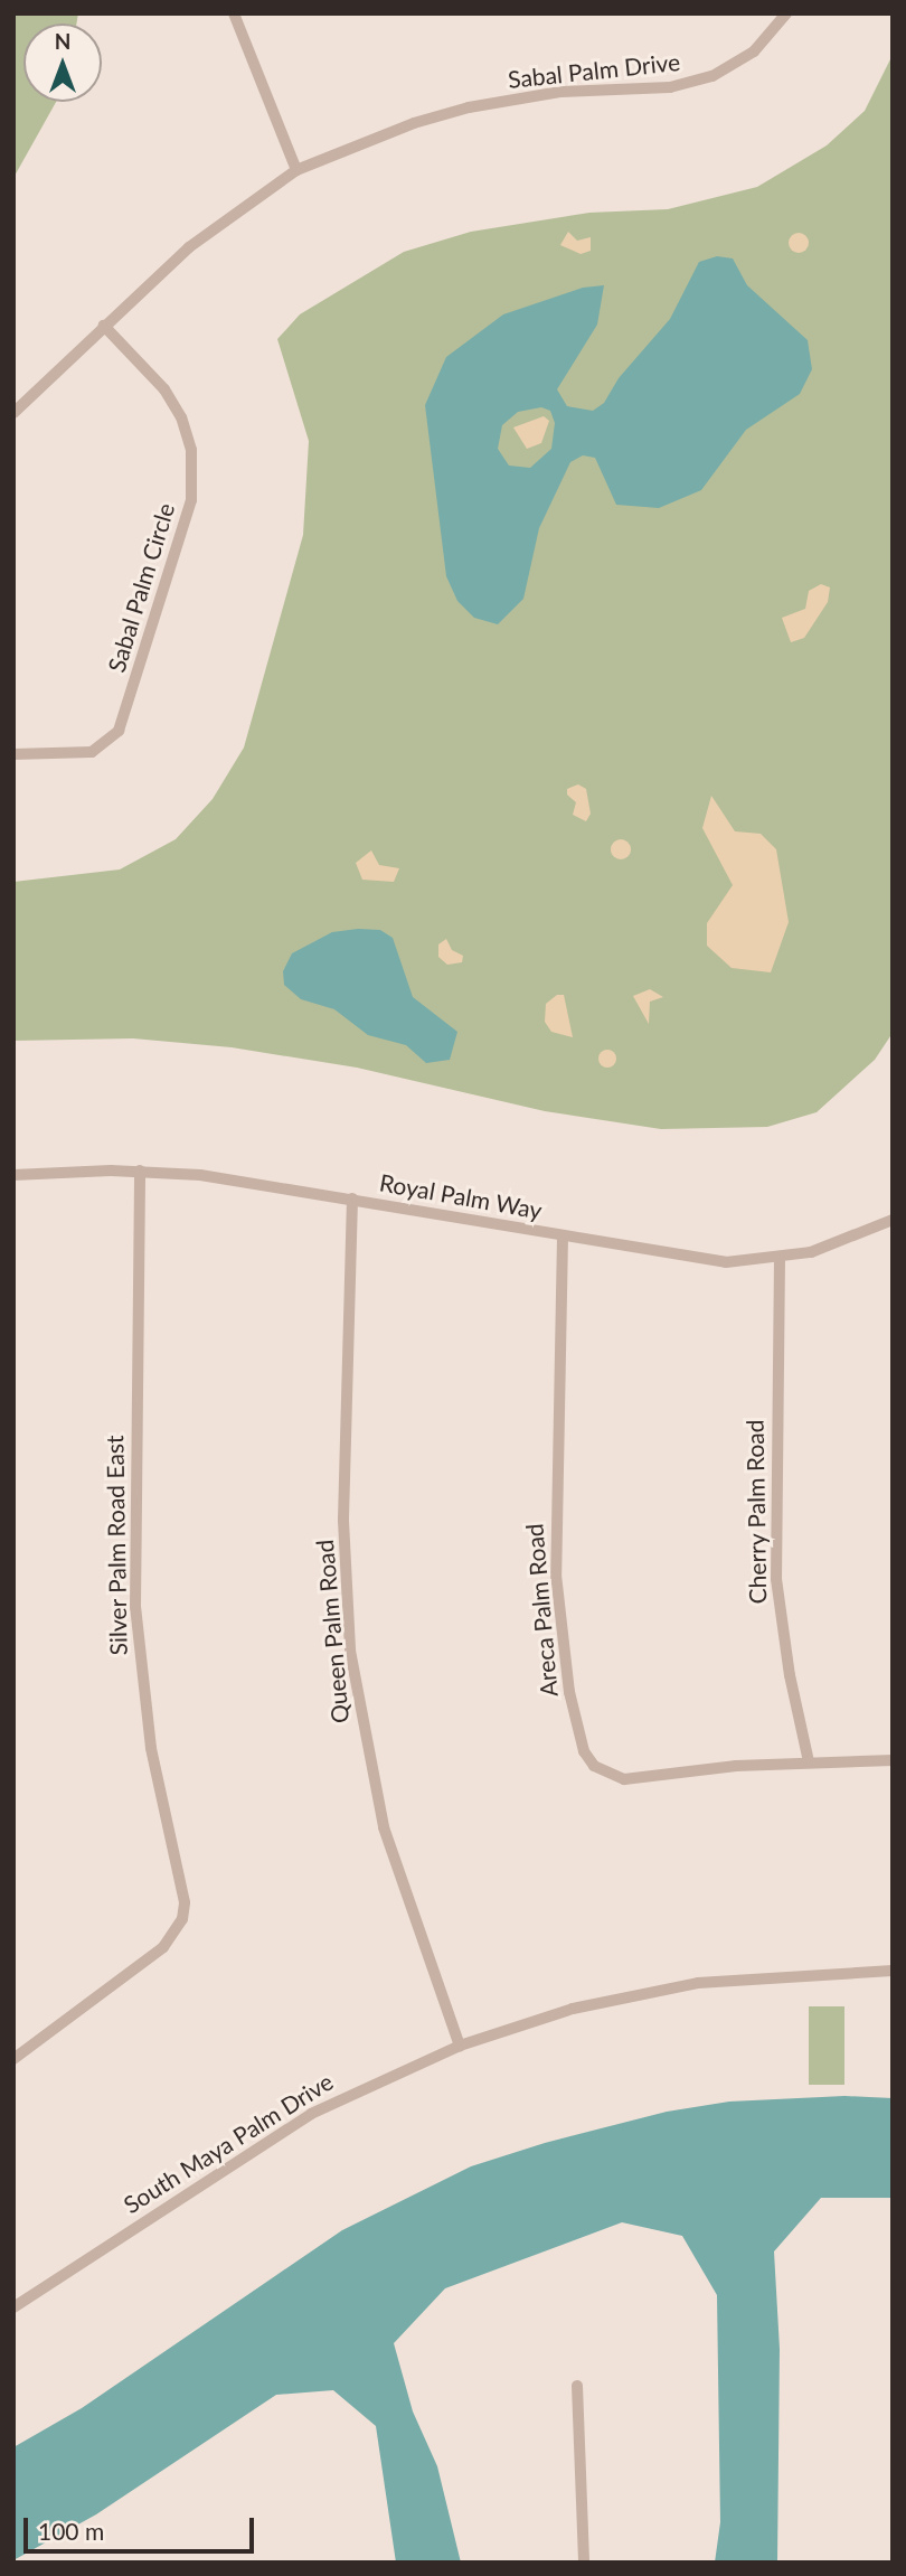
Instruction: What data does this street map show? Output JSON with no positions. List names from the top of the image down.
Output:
{
  "streets": {
    "street": [
      "Sabal Palm Drive",
      "Sabal Palm Circle",
      "Royal Palm Way",
      "Cherry Palm Road",
      "Silver Palm Road East",
      "Areca Palm Road",
      "Queen Palm Road",
      "South Maya Palm Drive"
    ]
  },
  "crossings": [
    ["Sabal Palm Drive", "Sabal Palm Circle"],
    ["Royal Palm Way", "Cherry Palm Road"],
    ["Royal Palm Way", "Silver Palm Road East"],
    ["Royal Palm Way", "Areca Palm Road"],
    ["Royal Palm Way", "Queen Palm Road"],
    ["Cherry Palm Road", "Areca Palm Road"],
    ["Queen Palm Road", "South Maya Palm Drive"]
  ],
  "scale_bar": "100 m",
  "north": "top"
}
